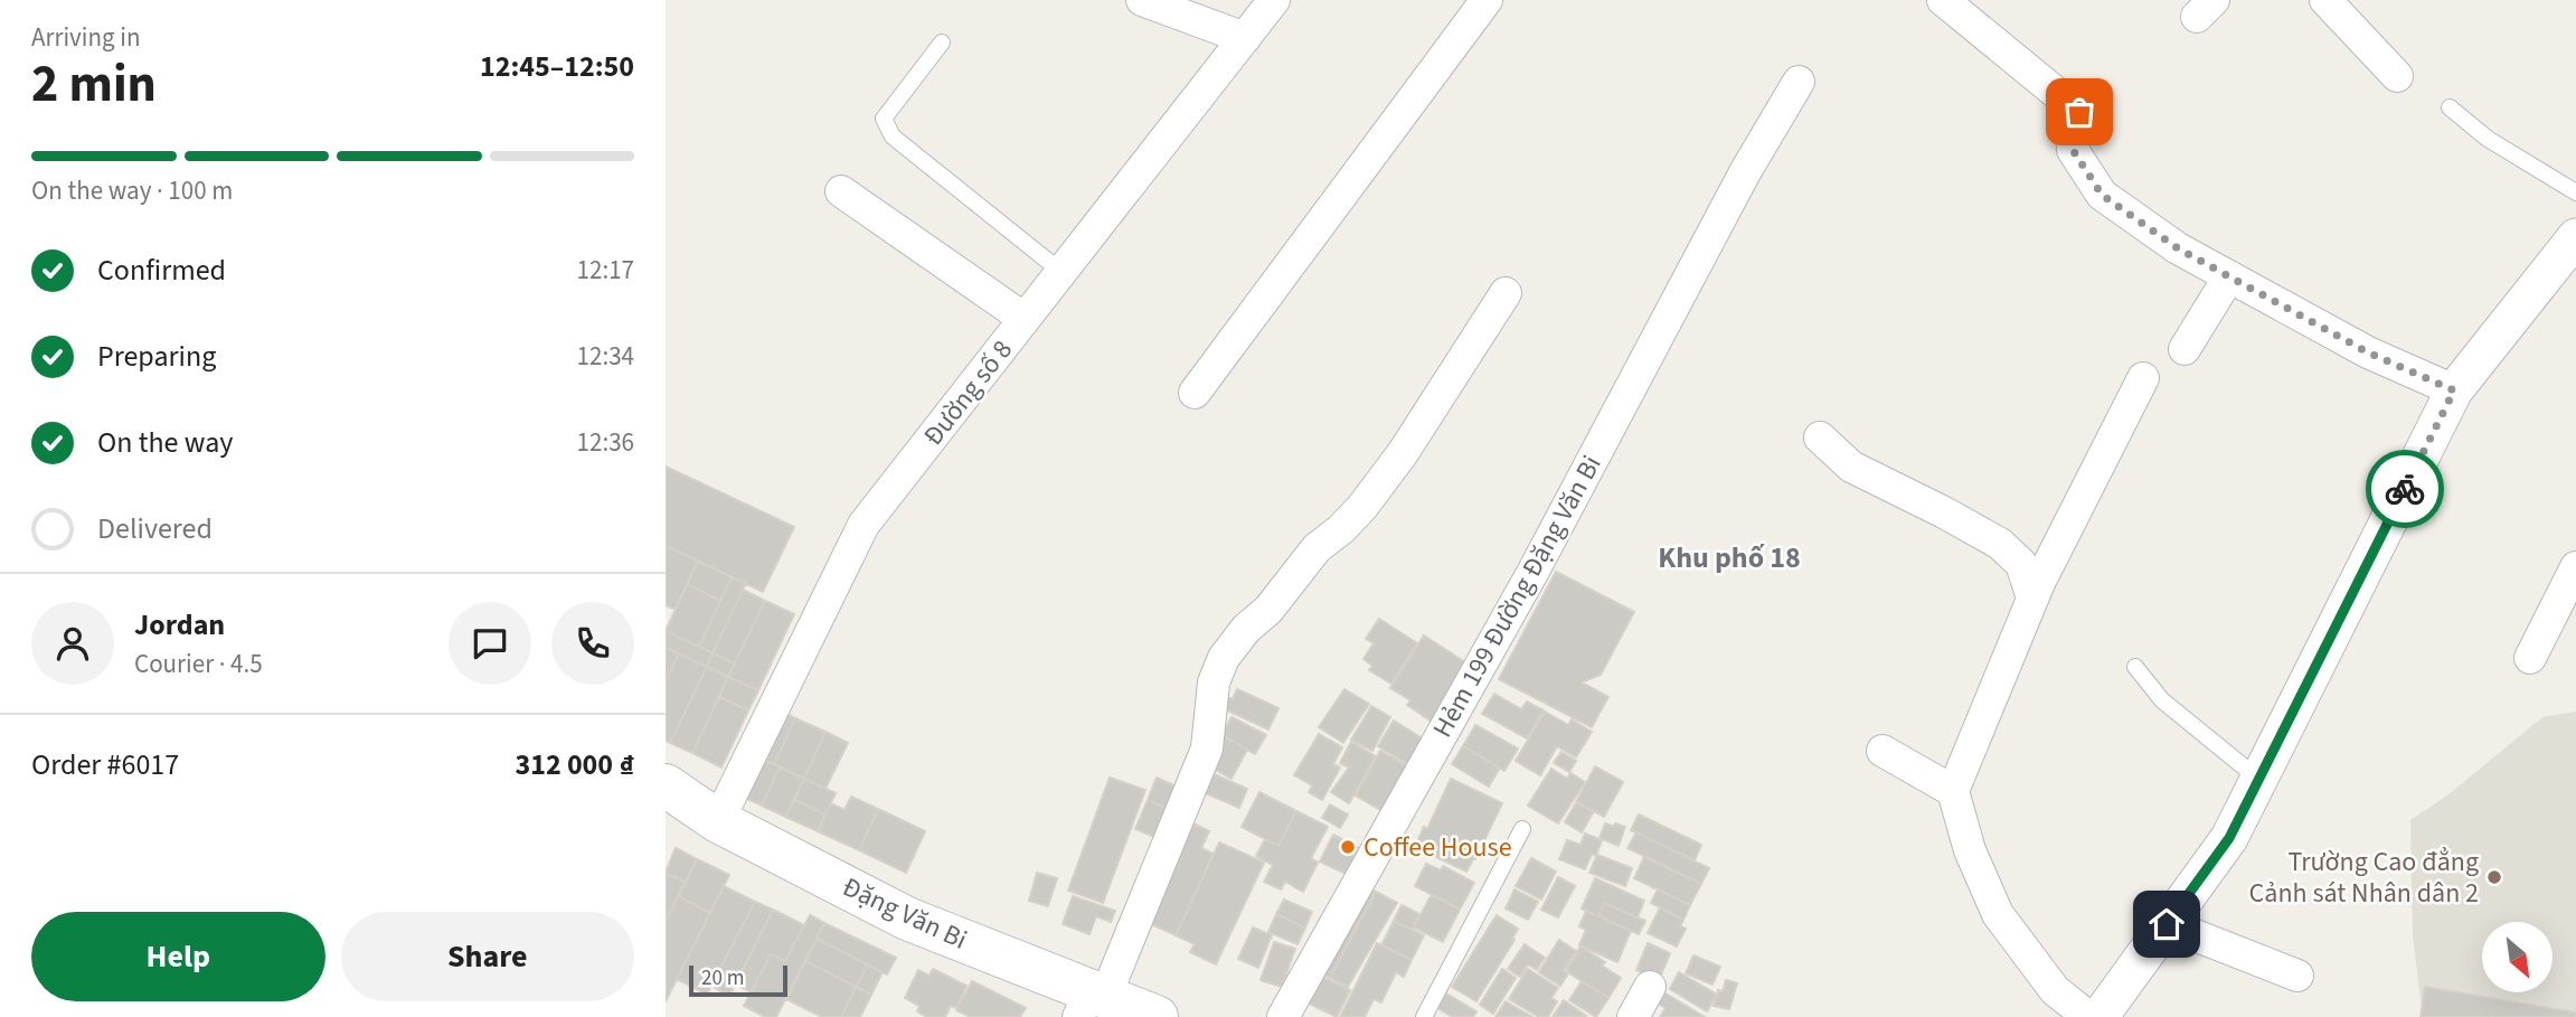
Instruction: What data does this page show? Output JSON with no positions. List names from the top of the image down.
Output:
{
  "streets": {
    "main road": ["Đặng Văn Bi"],
    "street": ["Đường số 8", "Hẻm 199 Đường Đặng Văn Bi"]
  },
  "crossings": [
    ["Đường số 8", "Đặng Văn Bi"]
  ],
  "districts": ["Khu phố 18"],
  "places": ["Coffee House", "Trường Cao đẳng Cảnh sát Nhân dân 2"],
  "scale_bar": "20 m",
  "north": "bottom right",
  "page": {
    "heading": ["2 min", "Arriving in", "12:45–12:50"],
    "panel": [
      "Jordan",
      "Courier · 4.5",
      "Order #6017",
      "312 000 ₫"
    ],
    "bar": "On the way · 100 m",
    "list": [
      ["Confirmed", "12:17"],
      ["Preparing", "12:34"],
      ["On the way", "12:36"],
      "Delivered"
    ],
    "buttons": ["Help", "Share"],
    "scale": "20 m"
  }
}
